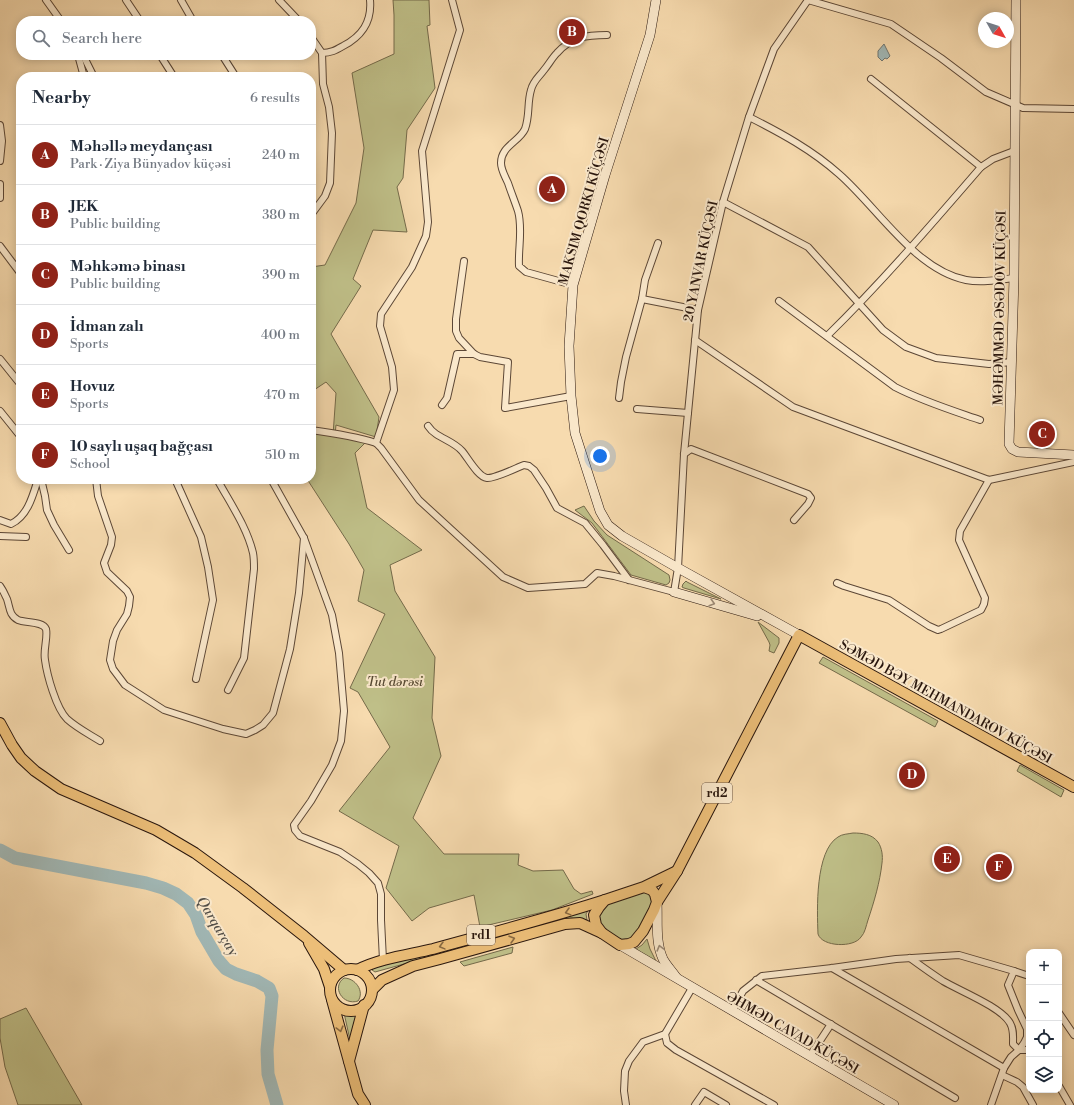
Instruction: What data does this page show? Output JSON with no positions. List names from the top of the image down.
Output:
{
  "streets": {
    "main road": ["SƏMƏD BƏY MEHMANDAROV KÜÇƏSI", "rd2", "rd1"],
    "street": [
      "MAKSIM QORKI KÜÇƏSI",
      "20 YANVAR KÜÇƏSI",
      "MƏHƏMMƏD ƏSƏDOV KÜÇƏSI",
      "ƏHMƏD CAVAD KÜÇƏSI"
    ]
  },
  "crossings": [
    ["MAKSIM QORKI KÜÇƏSI", "SƏMƏD BƏY MEHMANDAROV KÜÇƏSI"],
    ["20 YANVAR KÜÇƏSI", "SƏMƏD BƏY MEHMANDAROV KÜÇƏSI"],
    ["SƏMƏD BƏY MEHMANDAROV KÜÇƏSI", "rd2"],
    ["rd1", "ƏHMƏD CAVAD KÜÇƏSI"]
  ],
  "water": ["Qarqarçay"],
  "parks": ["Tut dərəsi"],
  "north": "bottom right",
  "page": {
    "search": "Search here",
    "pins": [
      "B",
      "A",
      "C",
      "D",
      "E",
      "F"
    ],
    "heading": ["Nearby", "6 results"],
    "list": [
      {
        "mark": "A",
        "name": "Məhəllə meydançası",
        "note": "Park · Ziya Bünyadov küçəsi",
        "value": "240 m"
      },
      {
        "mark": "B",
        "name": "JEK",
        "note": "Public building",
        "value": "380 m"
      },
      {
        "mark": "C",
        "name": "Məhkəmə binası",
        "note": "Public building",
        "value": "390 m"
      },
      {
        "mark": "D",
        "name": "İdman zalı",
        "note": "Sports",
        "value": "400 m"
      },
      {
        "mark": "E",
        "name": "Hovuz",
        "note": "Sports",
        "value": "470 m"
      },
      {
        "mark": "F",
        "name": "10 saylı uşaq bağçası",
        "note": "School",
        "value": "510 m"
      }
    ],
    "map_buttons": ["+", "−"]
  }
}
